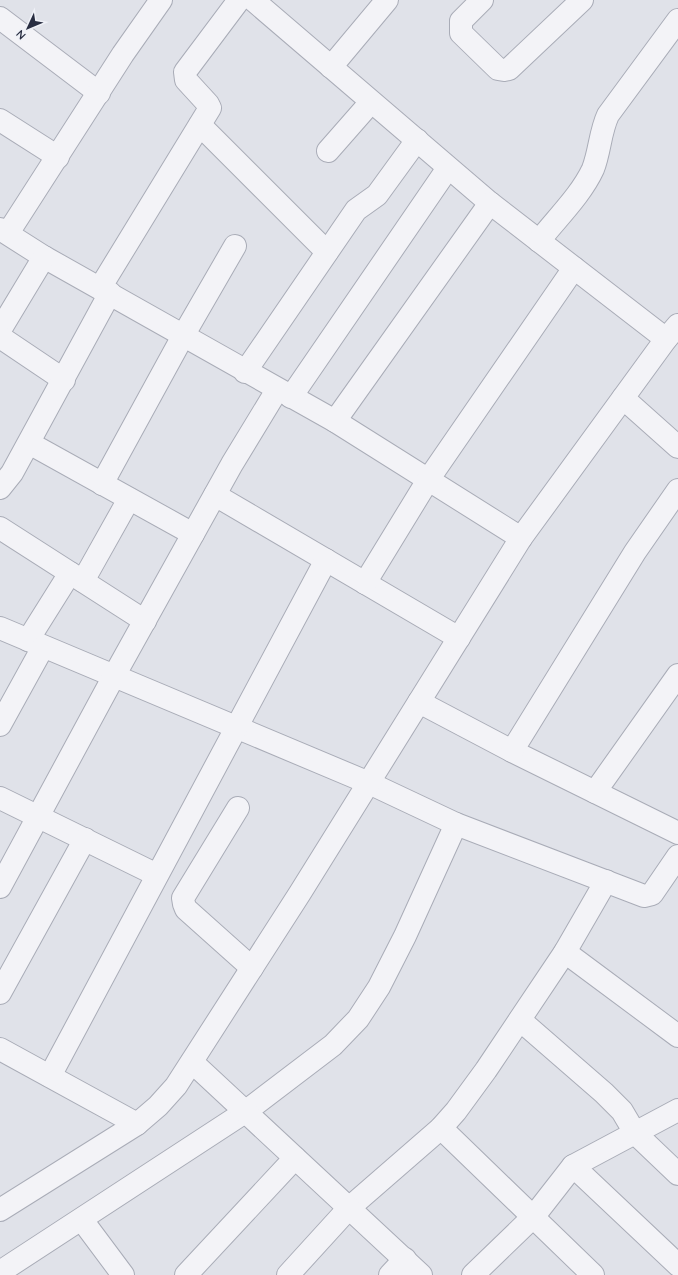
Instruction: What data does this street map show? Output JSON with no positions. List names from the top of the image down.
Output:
{
  "north": "bottom left"
}
